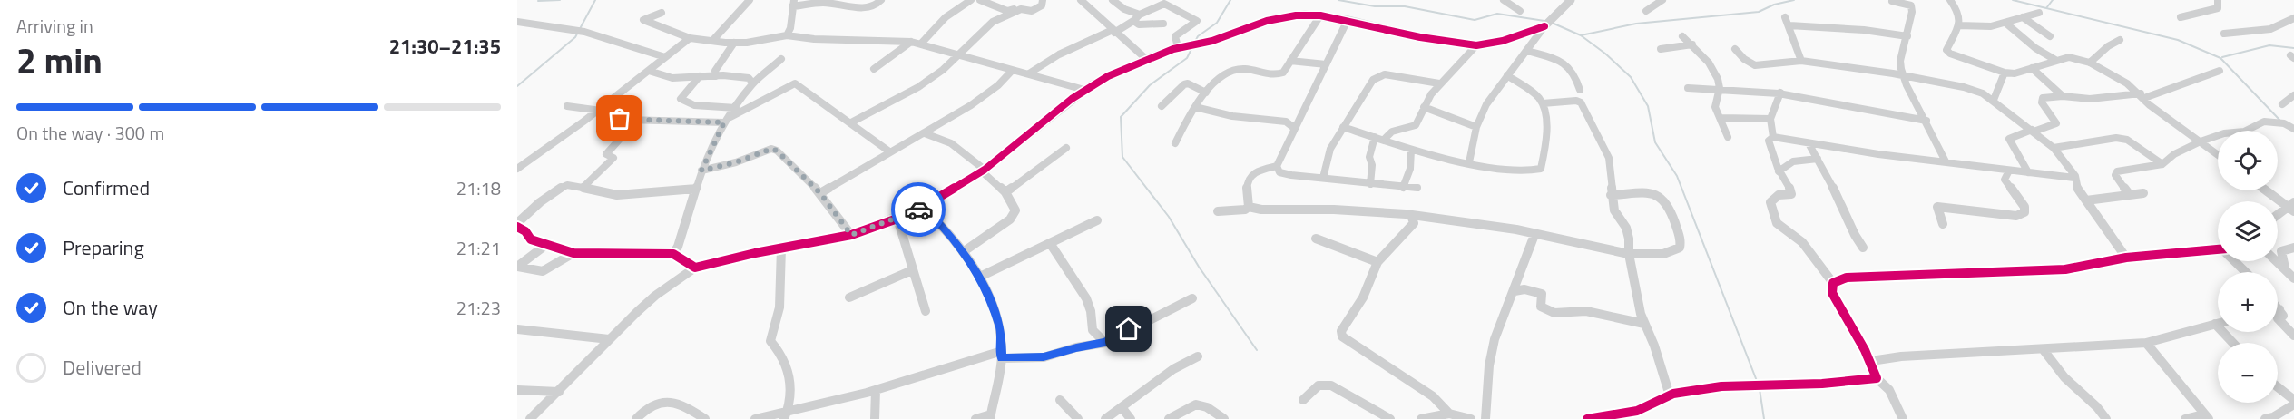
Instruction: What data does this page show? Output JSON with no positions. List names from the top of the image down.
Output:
{
  "page": {
    "heading": ["2 min", "Arriving in", "21:30–21:35"],
    "bar": "On the way · 300 m",
    "map_buttons": ["+", "−"],
    "list": [
      ["Confirmed", "21:18"],
      ["Preparing", "21:21"],
      ["On the way", "21:23"],
      "Delivered"
    ]
  }
}
